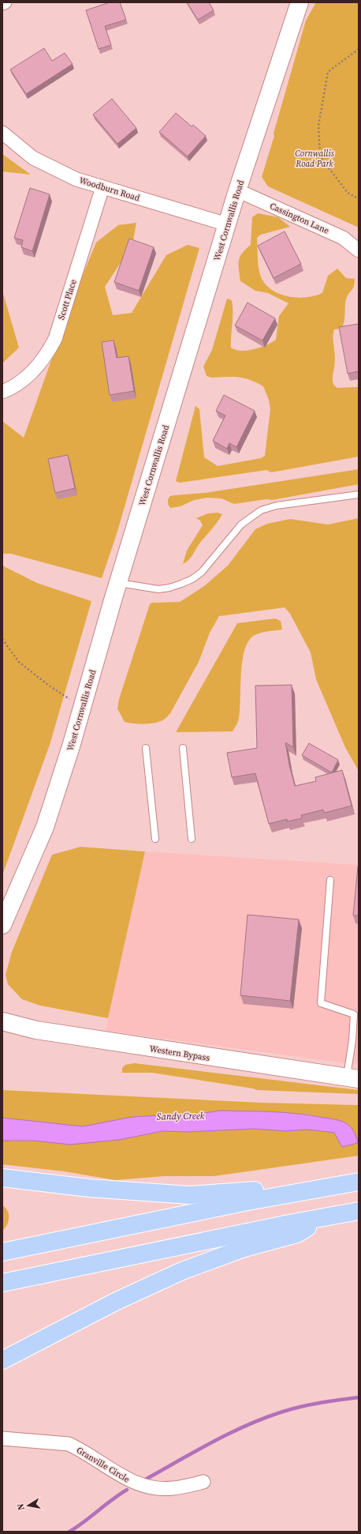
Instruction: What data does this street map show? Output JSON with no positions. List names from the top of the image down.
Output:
{
  "streets": {
    "street": [
      "Woodburn Road",
      "Cassington Lane",
      "West Cornwallis Road",
      "Scott Place",
      "Western Bypass",
      "Granville Circle"
    ]
  },
  "crossings": [
    ["Woodburn Road", "West Cornwallis Road"],
    ["Woodburn Road", "Scott Place"],
    ["Cassington Lane", "West Cornwallis Road"]
  ],
  "water": ["Sandy Creek"],
  "parks": ["Cornwallis Road Park"],
  "north": "left"
}
